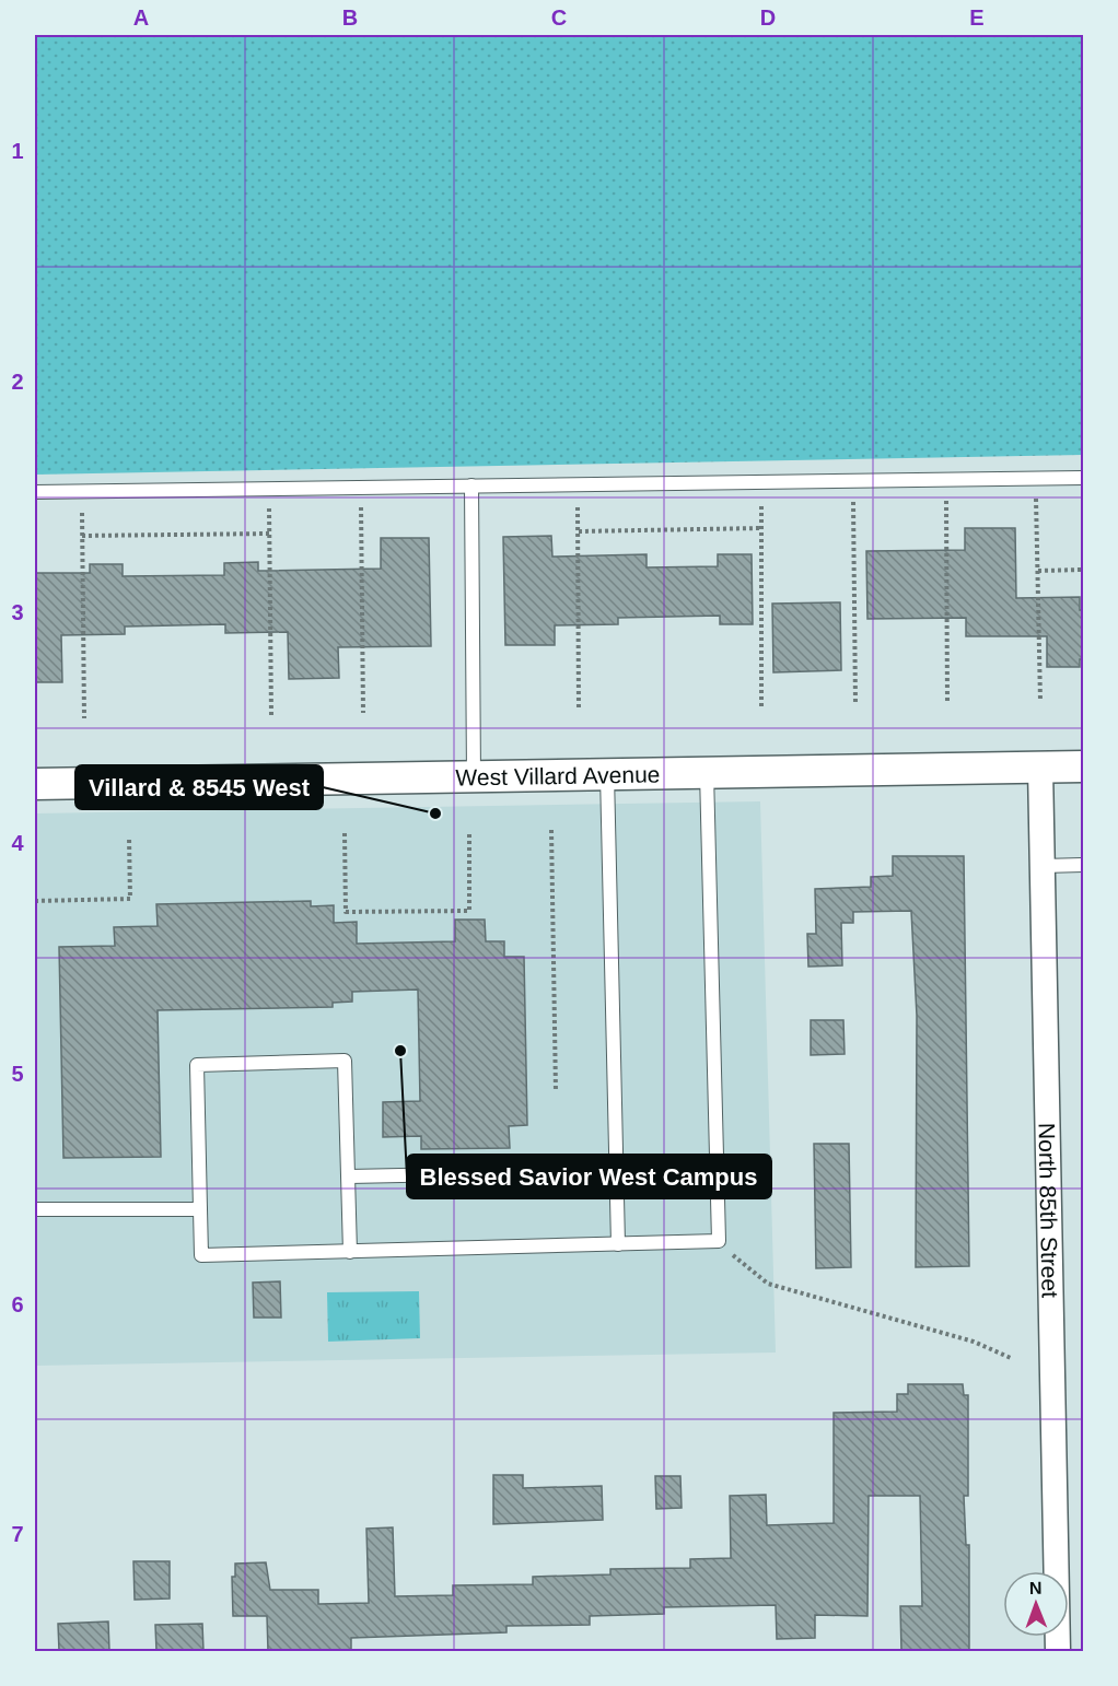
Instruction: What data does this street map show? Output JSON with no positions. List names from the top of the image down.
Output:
{
  "streets": {
    "street": ["West Villard Avenue", "North 85th Street"]
  },
  "crossings": [
    ["West Villard Avenue", "North 85th Street"]
  ],
  "places": ["Villard & 8545 West", "Blessed Savior West Campus"],
  "north": "top",
  "grid": {
    "columns": [
      "A",
      "B",
      "C",
      "D",
      "E"
    ],
    "rows": [
      "1",
      "2",
      "3",
      "4",
      "5",
      "6",
      "7"
    ]
  }
}
